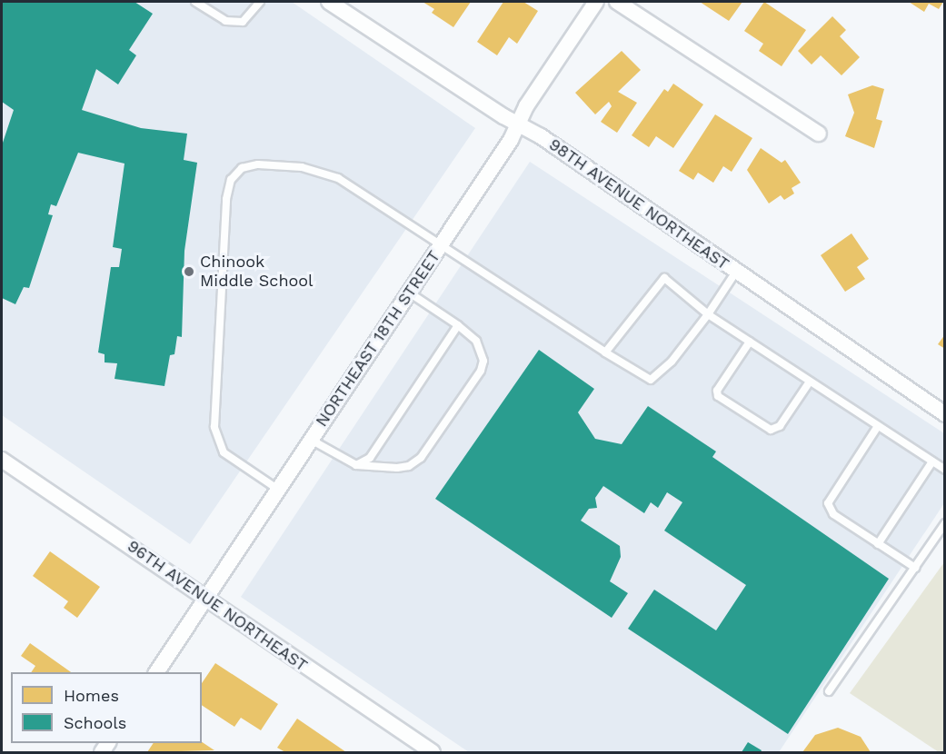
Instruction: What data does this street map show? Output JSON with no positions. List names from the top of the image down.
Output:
{
  "streets": {
    "street": ["98TH AVENUE NORTHEAST", "NORTHEAST 18TH STREET", "96TH AVENUE NORTHEAST"]
  },
  "crossings": [
    ["98TH AVENUE NORTHEAST", "NORTHEAST 18TH STREET"],
    ["NORTHEAST 18TH STREET", "96TH AVENUE NORTHEAST"]
  ],
  "places": ["Chinook Middle School"],
  "legend": ["Homes", "Schools"]
}
